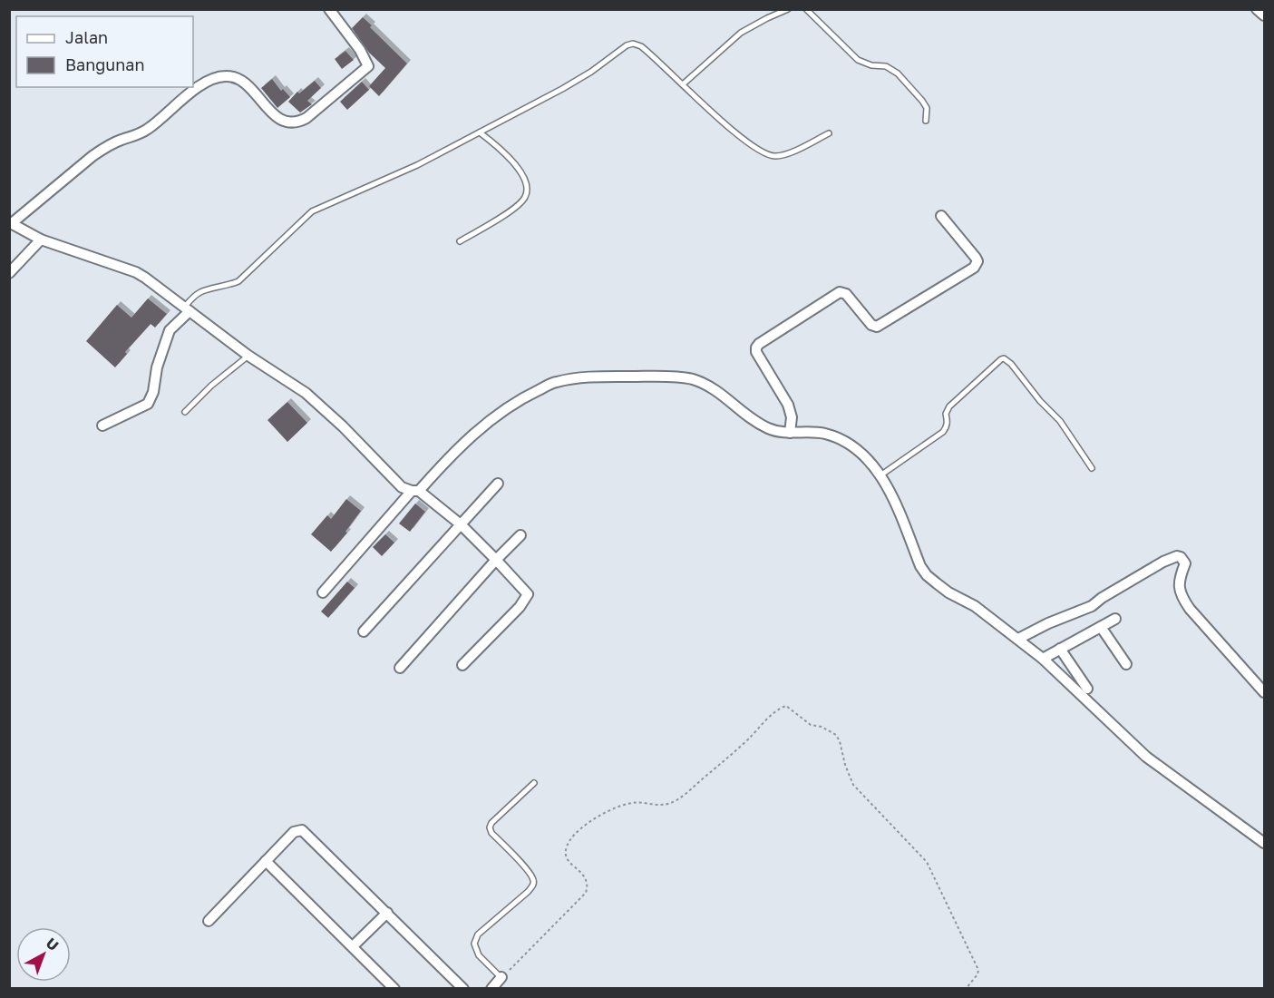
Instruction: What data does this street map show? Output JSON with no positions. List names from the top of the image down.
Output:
{
  "legend": ["Jalan", "Bangunan"],
  "north": "top right"
}
